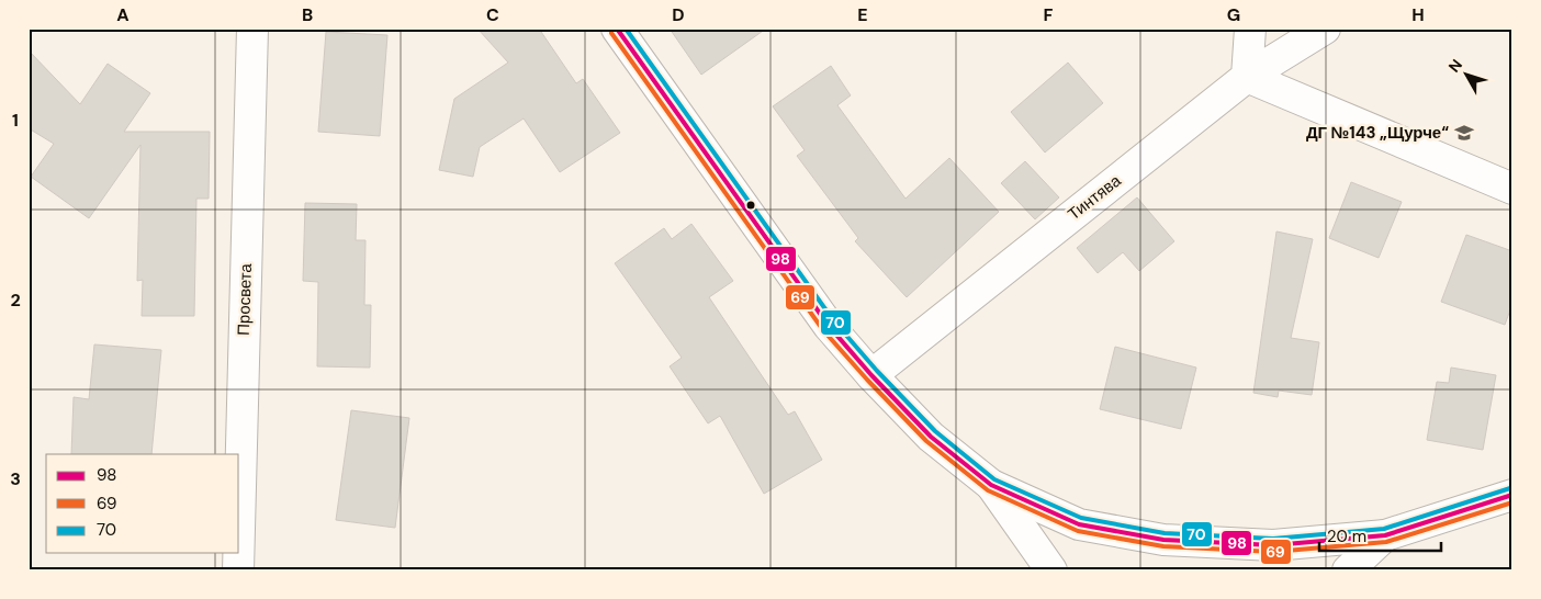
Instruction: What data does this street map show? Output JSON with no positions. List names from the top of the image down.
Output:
{
  "streets": {
    "street": ["Тинтява", "Просвета"]
  },
  "places": {
    "school or university": ["ДГ №143 „Щурче“"]
  },
  "lines": ["transit line 98", "transit line 70", "transit line 69"],
  "legend": ["98", "69", "70"],
  "scale_bar": "20 m",
  "north": "top left",
  "grid": {
    "columns": [
      "A",
      "B",
      "C",
      "D",
      "E",
      "F",
      "G",
      "H"
    ],
    "rows": ["1", "2", "3"]
  }
}
